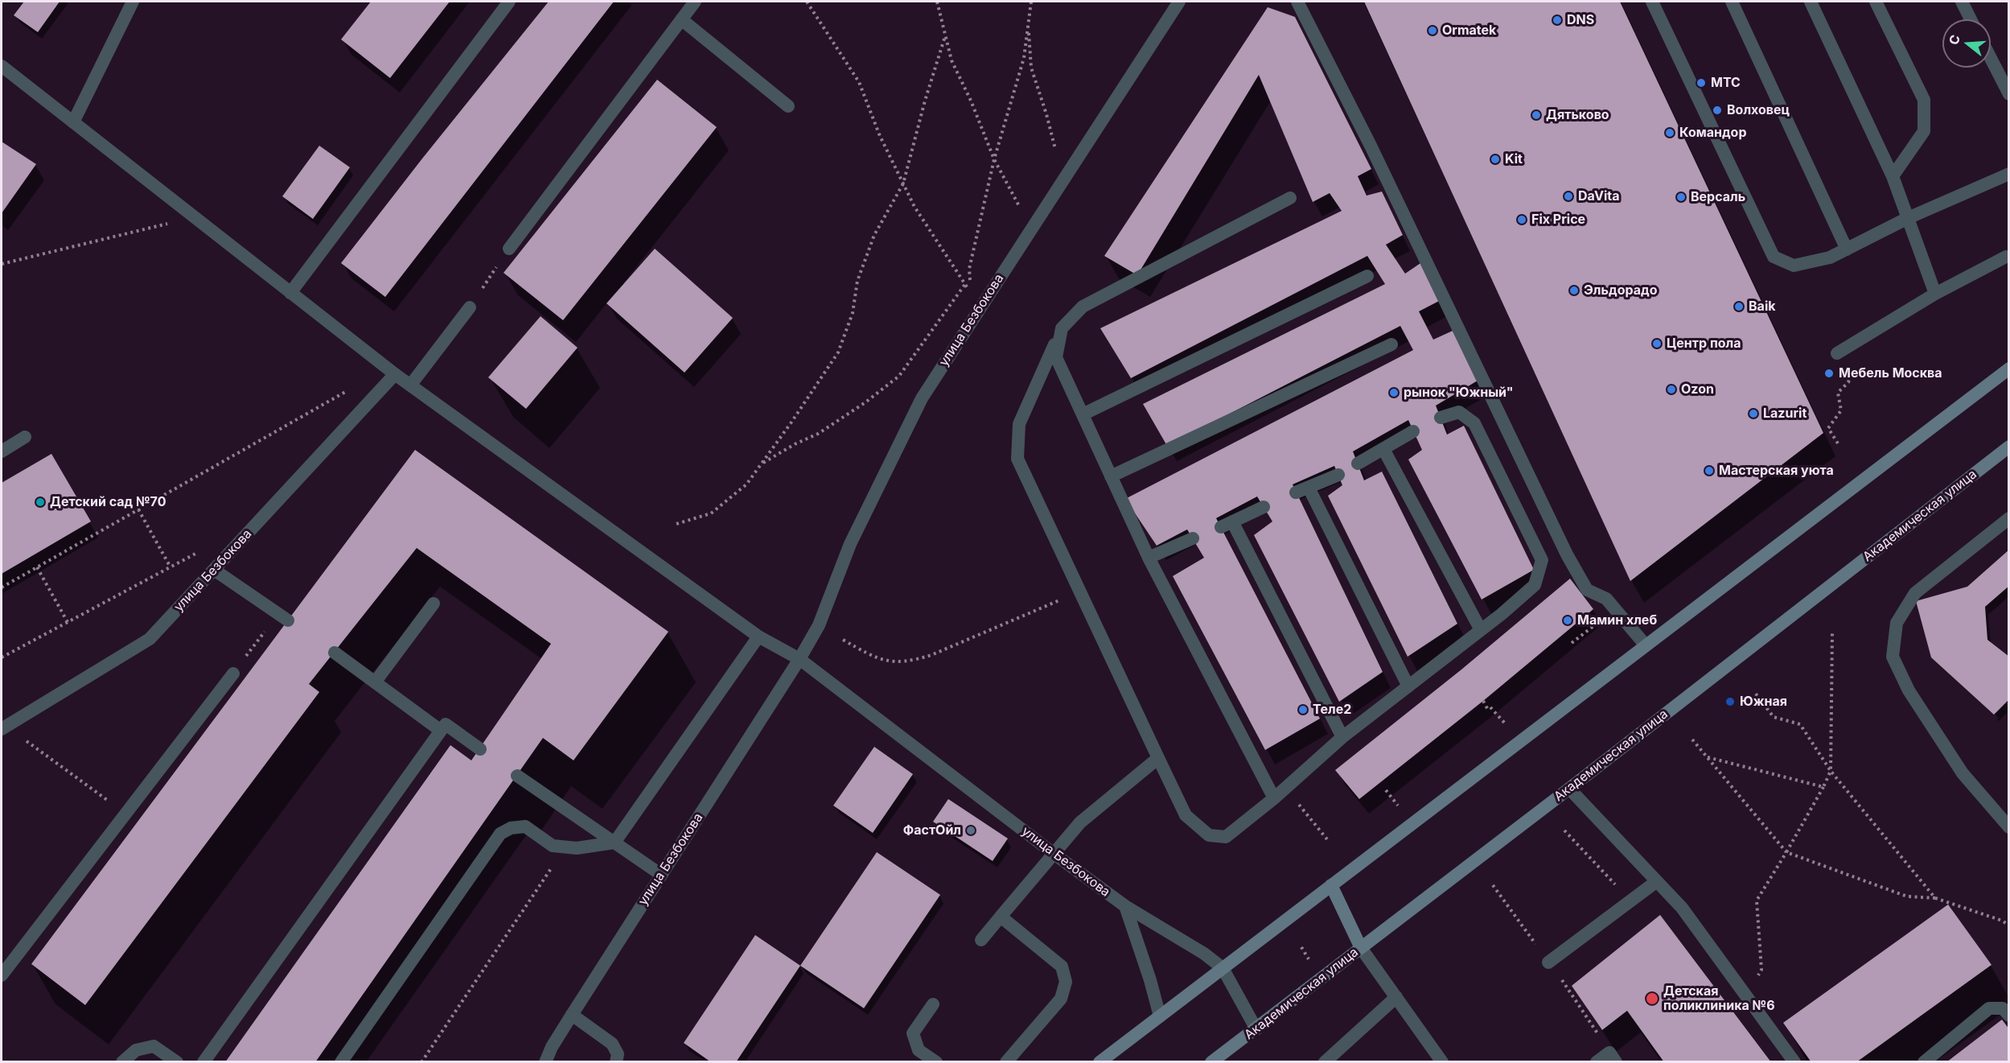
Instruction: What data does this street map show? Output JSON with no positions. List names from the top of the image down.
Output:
{
  "streets": {
    "main road": ["Академическая улица"],
    "street": ["улица Безбокова"]
  },
  "places": [
    "DNS",
    "Ormatek",
    "МТС",
    "Волховец",
    "Дятьково",
    "Командор",
    "Kit",
    "DaVita",
    "Версаль",
    "Fix Price",
    "Эльдорадо",
    "Baik",
    "Центр пола",
    "Мебель Москва",
    "Ozon",
    "рынок \"Южный\"",
    "Lazurit",
    "Мастерская уюта",
    "Детский сад №70",
    "Мамин хлеб",
    "Южная",
    "Теле2",
    "ФастОйл",
    "Детская поликлиника №6"
  ],
  "north": "left"
}
